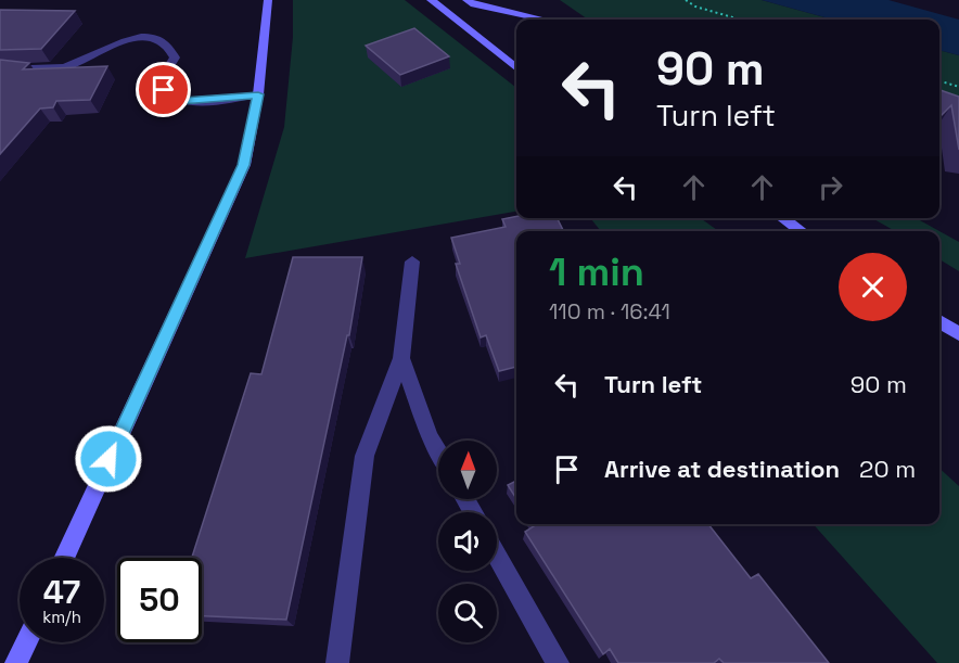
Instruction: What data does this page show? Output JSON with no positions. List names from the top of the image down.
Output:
{
  "north": "top",
  "page": {
    "turn": ["90 m", "Turn left"],
    "heading": ["1 min", "110 m · 16:41"],
    "list": [
      {
        "name": "Turn left",
        "value": "90 m"
      },
      {
        "name": "Arrive at destination",
        "value": "20 m"
      }
    ],
    "speed": "47 km/h",
    "limit": "50"
  }
}
